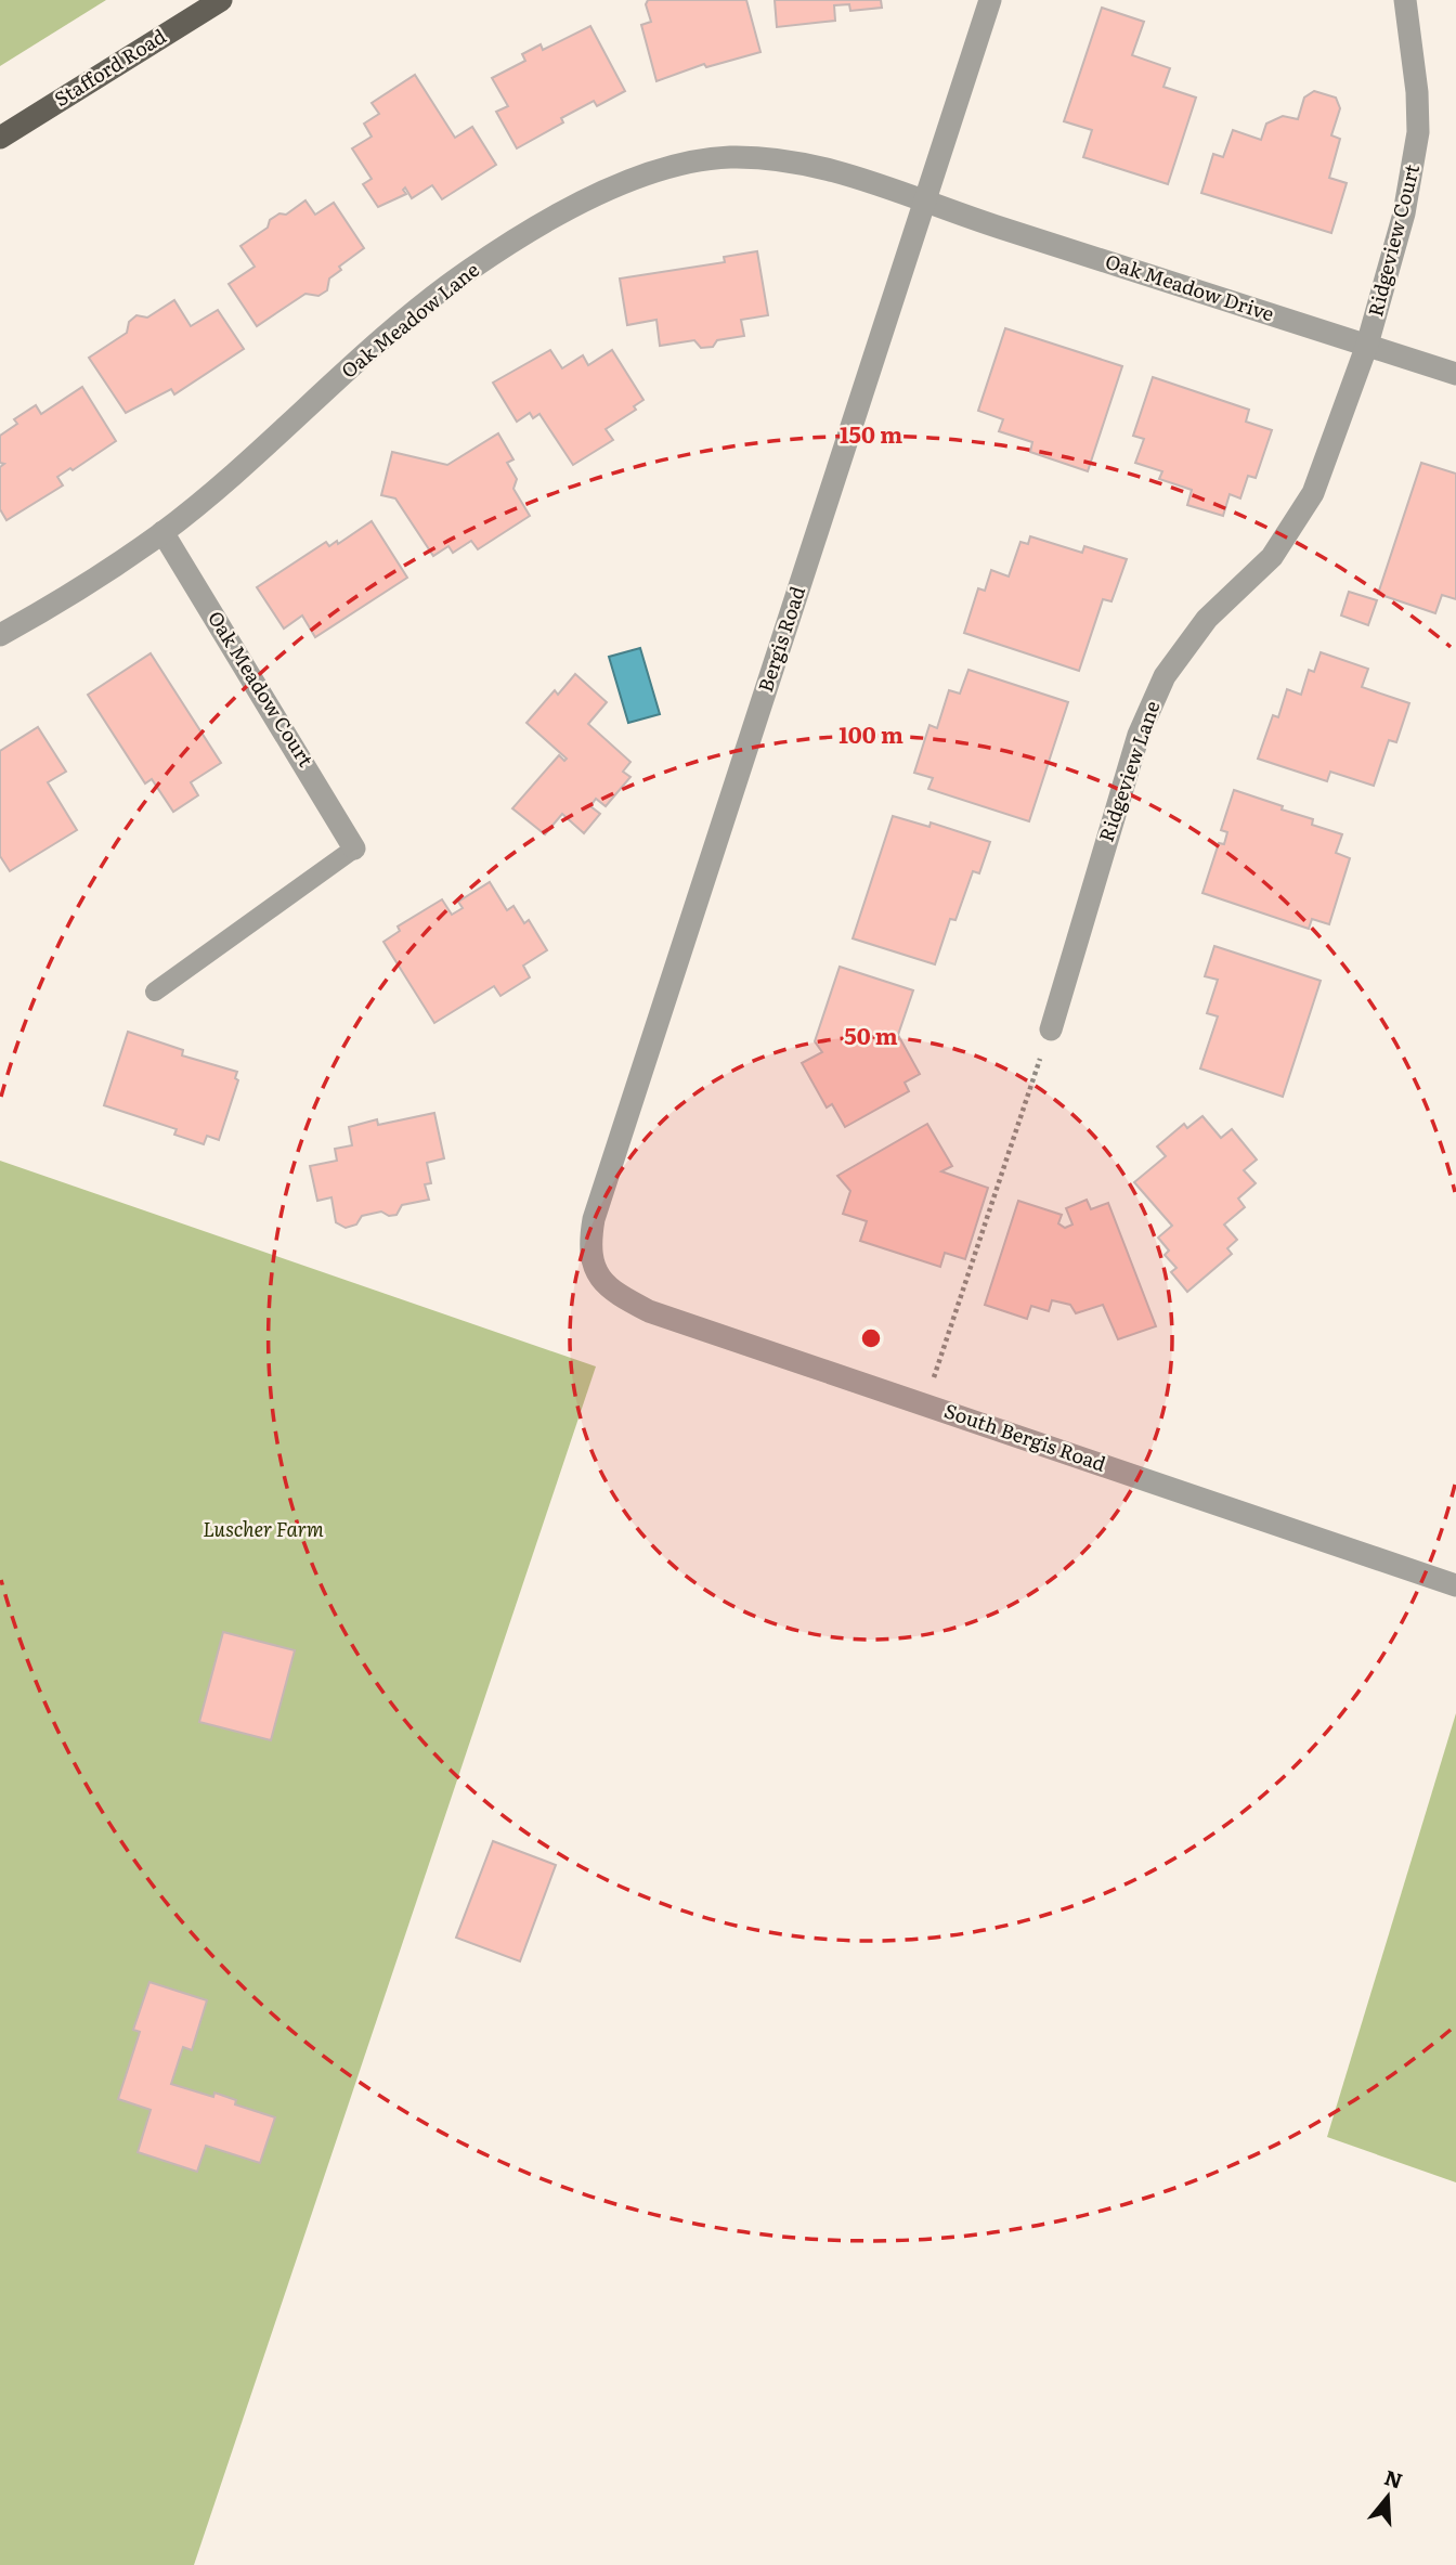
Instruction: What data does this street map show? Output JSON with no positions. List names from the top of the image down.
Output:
{
  "streets": {
    "main road": ["Stafford Road"],
    "street": [
      "Ridgeview Court",
      "Oak Meadow Drive",
      "Oak Meadow Lane",
      "Bergis Road",
      "Oak Meadow Court",
      "Ridgeview Lane",
      "South Bergis Road"
    ]
  },
  "crossings": [
    ["Ridgeview Court", "Oak Meadow Drive"],
    ["Ridgeview Court", "Ridgeview Lane"],
    ["Oak Meadow Drive", "Oak Meadow Lane"],
    ["Oak Meadow Drive", "Bergis Road"],
    ["Oak Meadow Drive", "Ridgeview Lane"],
    ["Oak Meadow Lane", "Bergis Road"],
    ["Oak Meadow Lane", "Oak Meadow Court"],
    ["Bergis Road", "South Bergis Road"]
  ],
  "parks": ["Luscher Farm"],
  "north": "top",
  "rings": ["150 m", "100 m", "50 m"]
}
